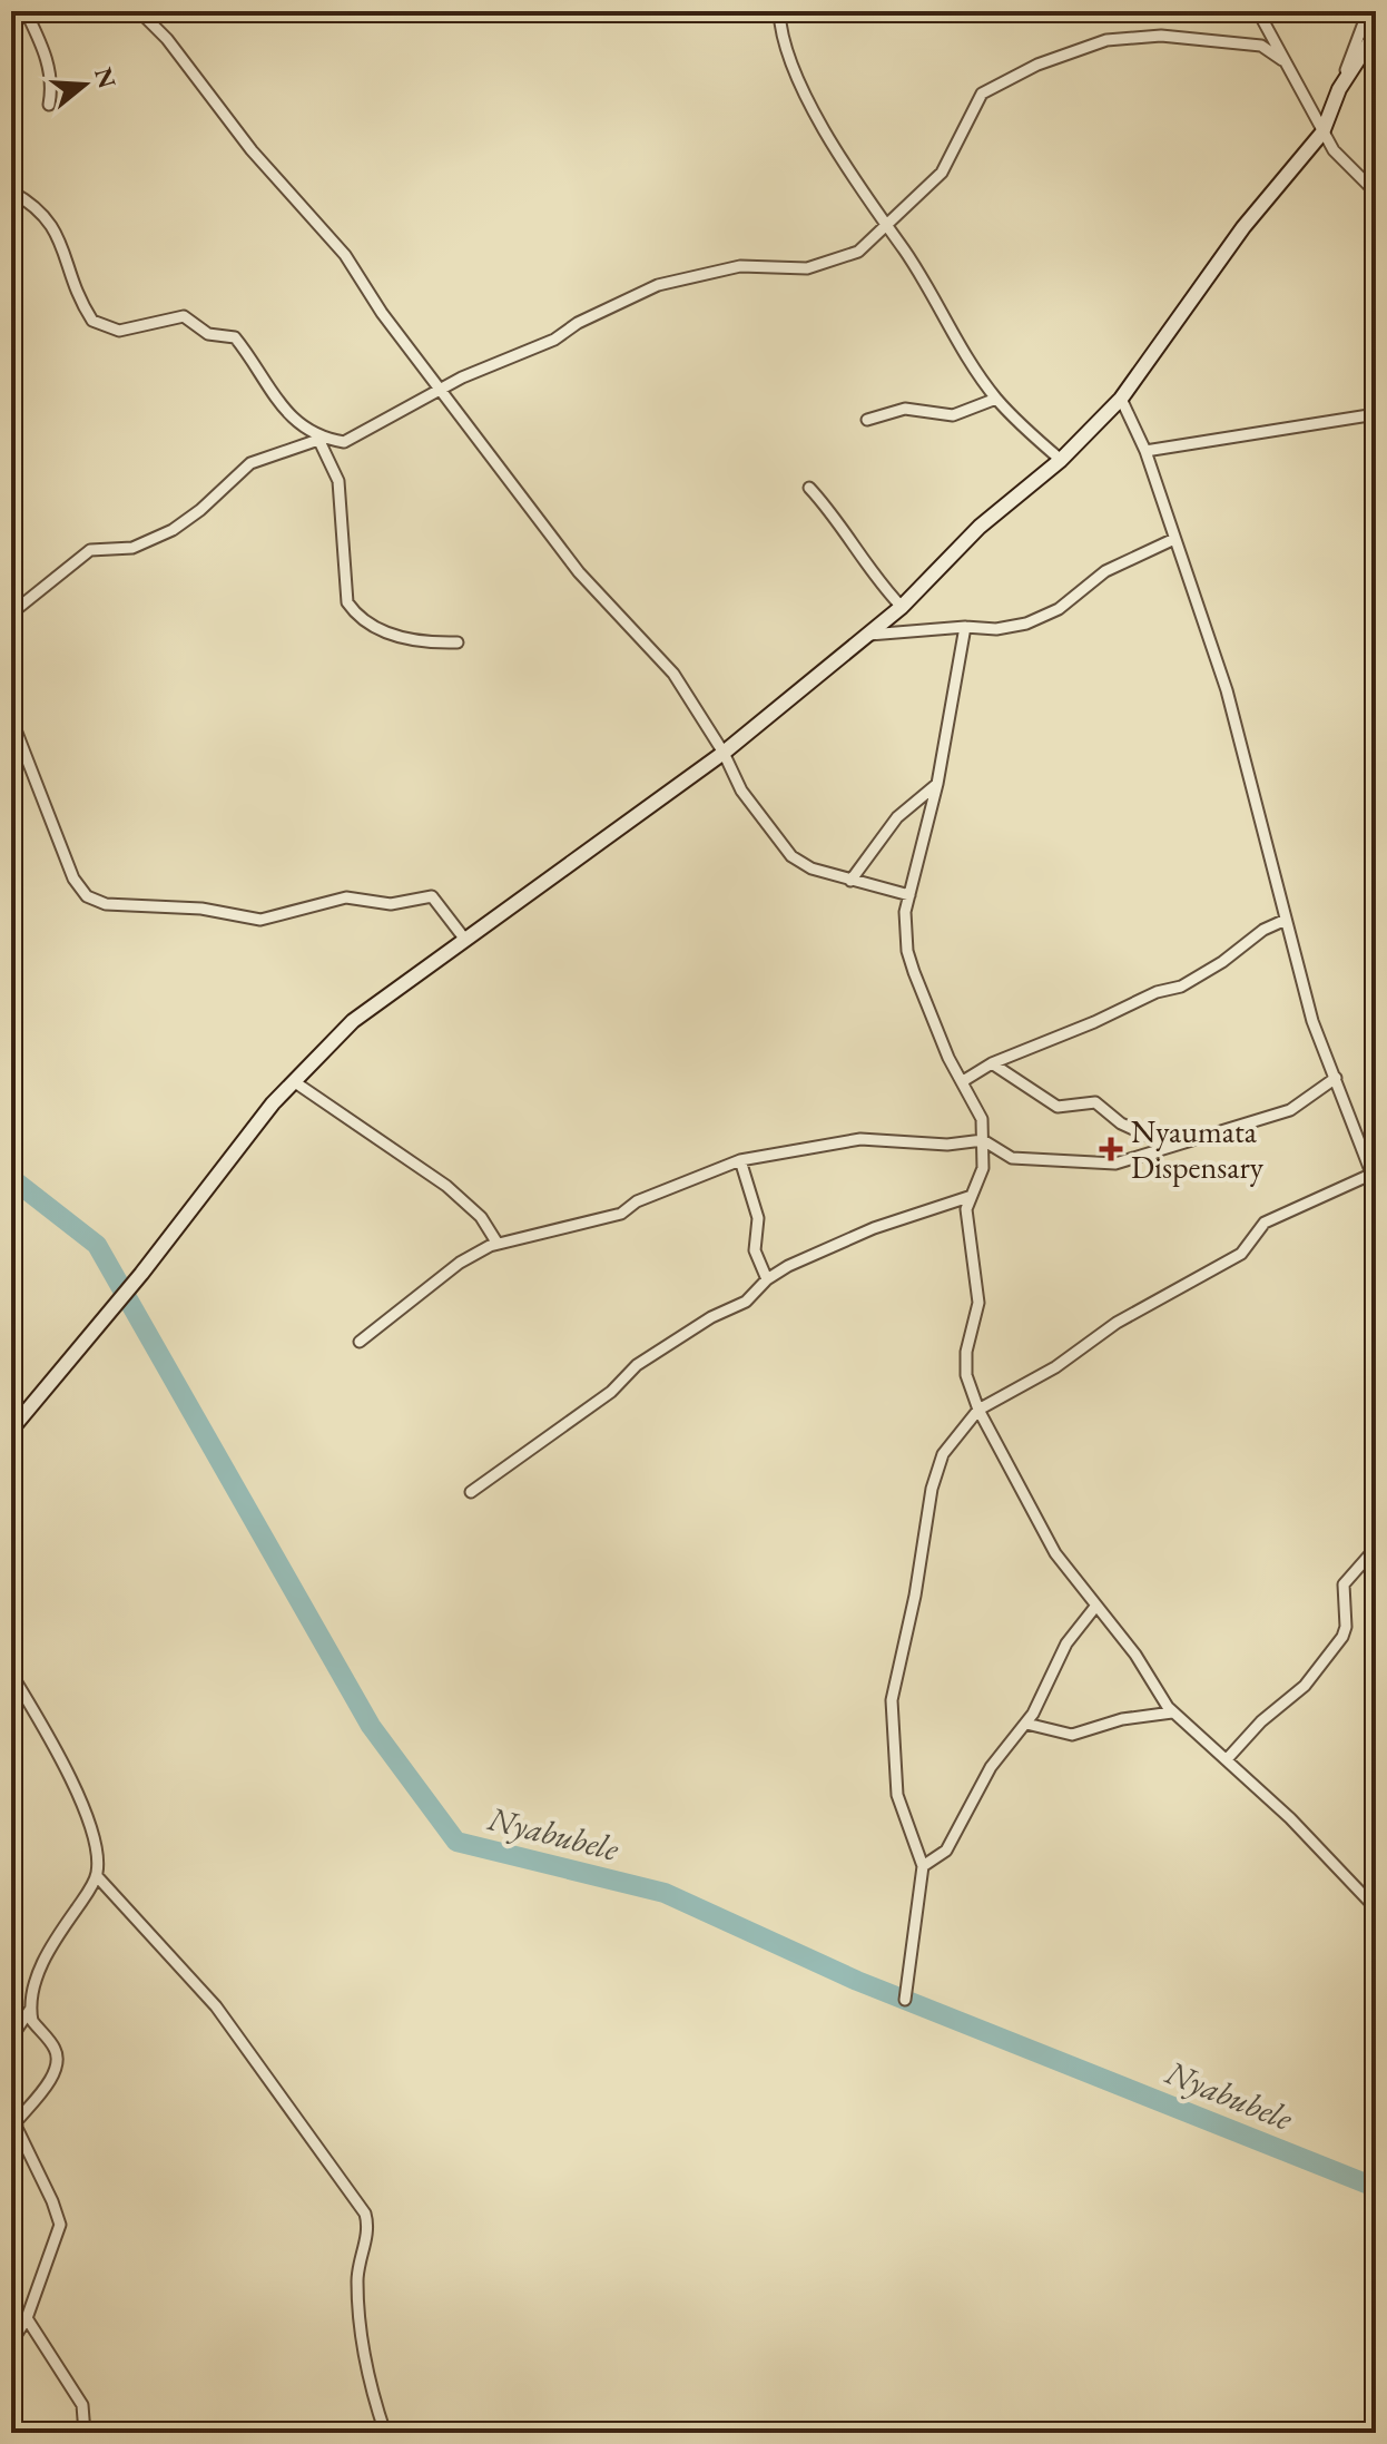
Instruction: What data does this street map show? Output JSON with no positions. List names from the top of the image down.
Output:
{
  "water": ["Nyabubele"],
  "places": {
    "health": ["Nyaumata Dispensary"]
  },
  "north": "right"
}
